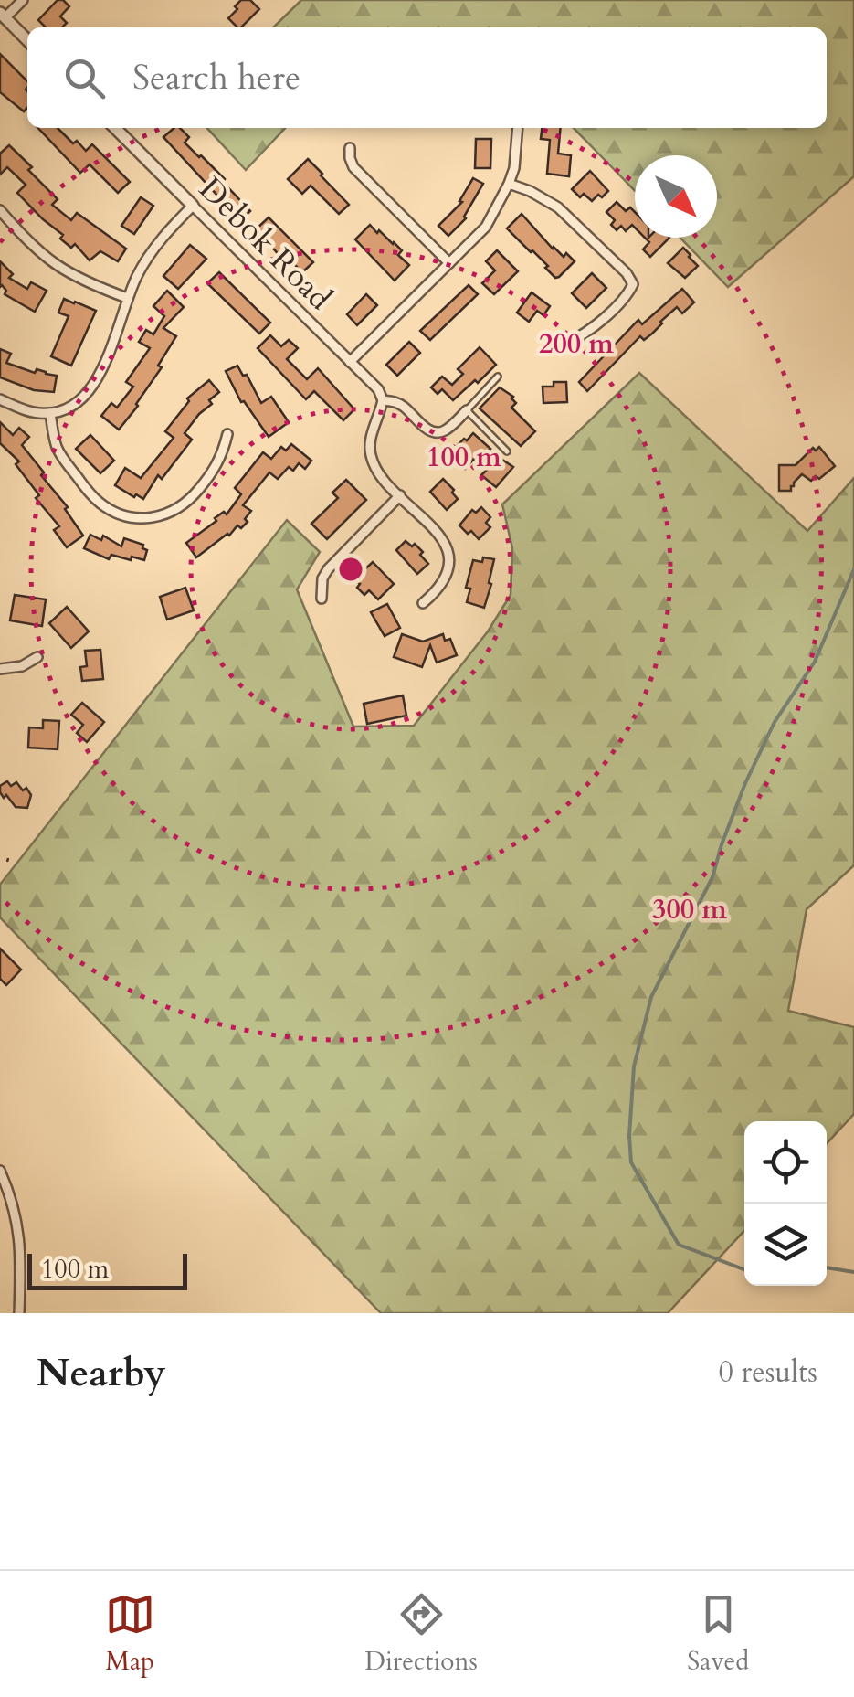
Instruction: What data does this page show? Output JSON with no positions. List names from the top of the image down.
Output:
{
  "streets": {
    "street": ["Debok Road"]
  },
  "scale_bar": "100 m",
  "north": "bottom right",
  "page": {
    "search": "Search here",
    "scale": "100 m",
    "heading": ["Nearby", "0 results"],
    "nav": ["Map", "Directions", "Saved"]
  },
  "rings": ["200 m", "100 m", "300 m"]
}
